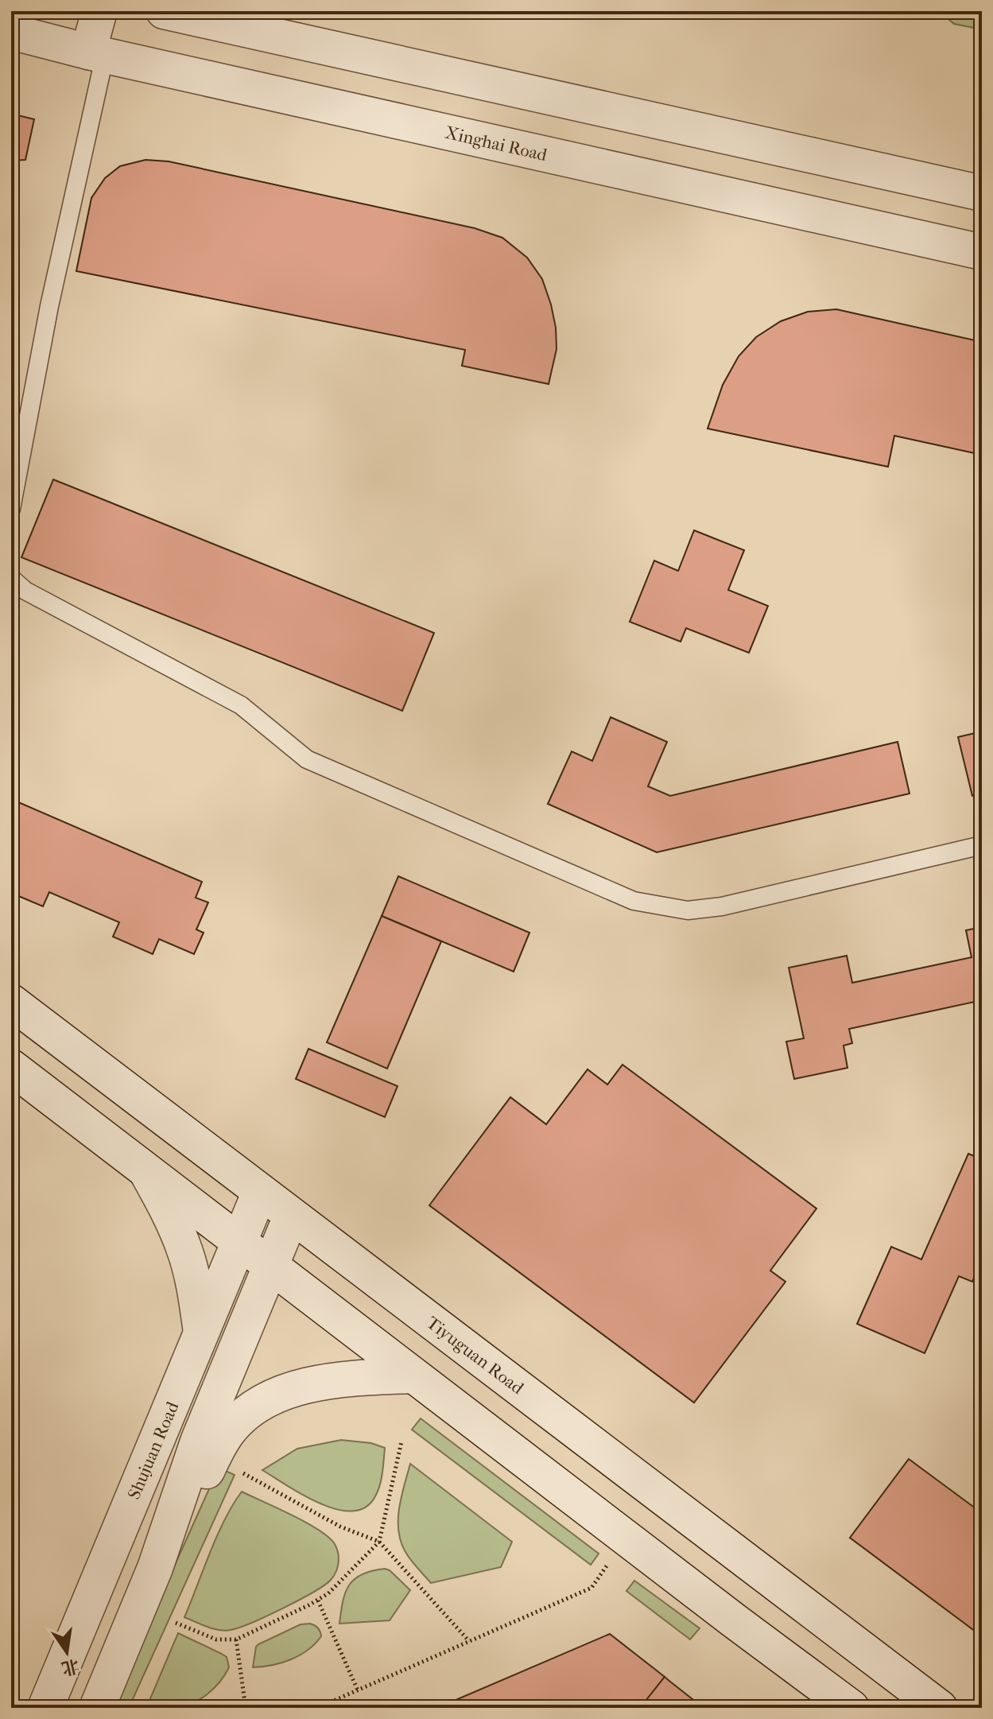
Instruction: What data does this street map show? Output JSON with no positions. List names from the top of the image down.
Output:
{
  "streets": {
    "street": ["Xinghai Road", "Tiyuguan Road", "Shujuan Road"]
  },
  "crossings": [
    ["Tiyuguan Road", "Shujuan Road"]
  ],
  "north": "bottom"
}
